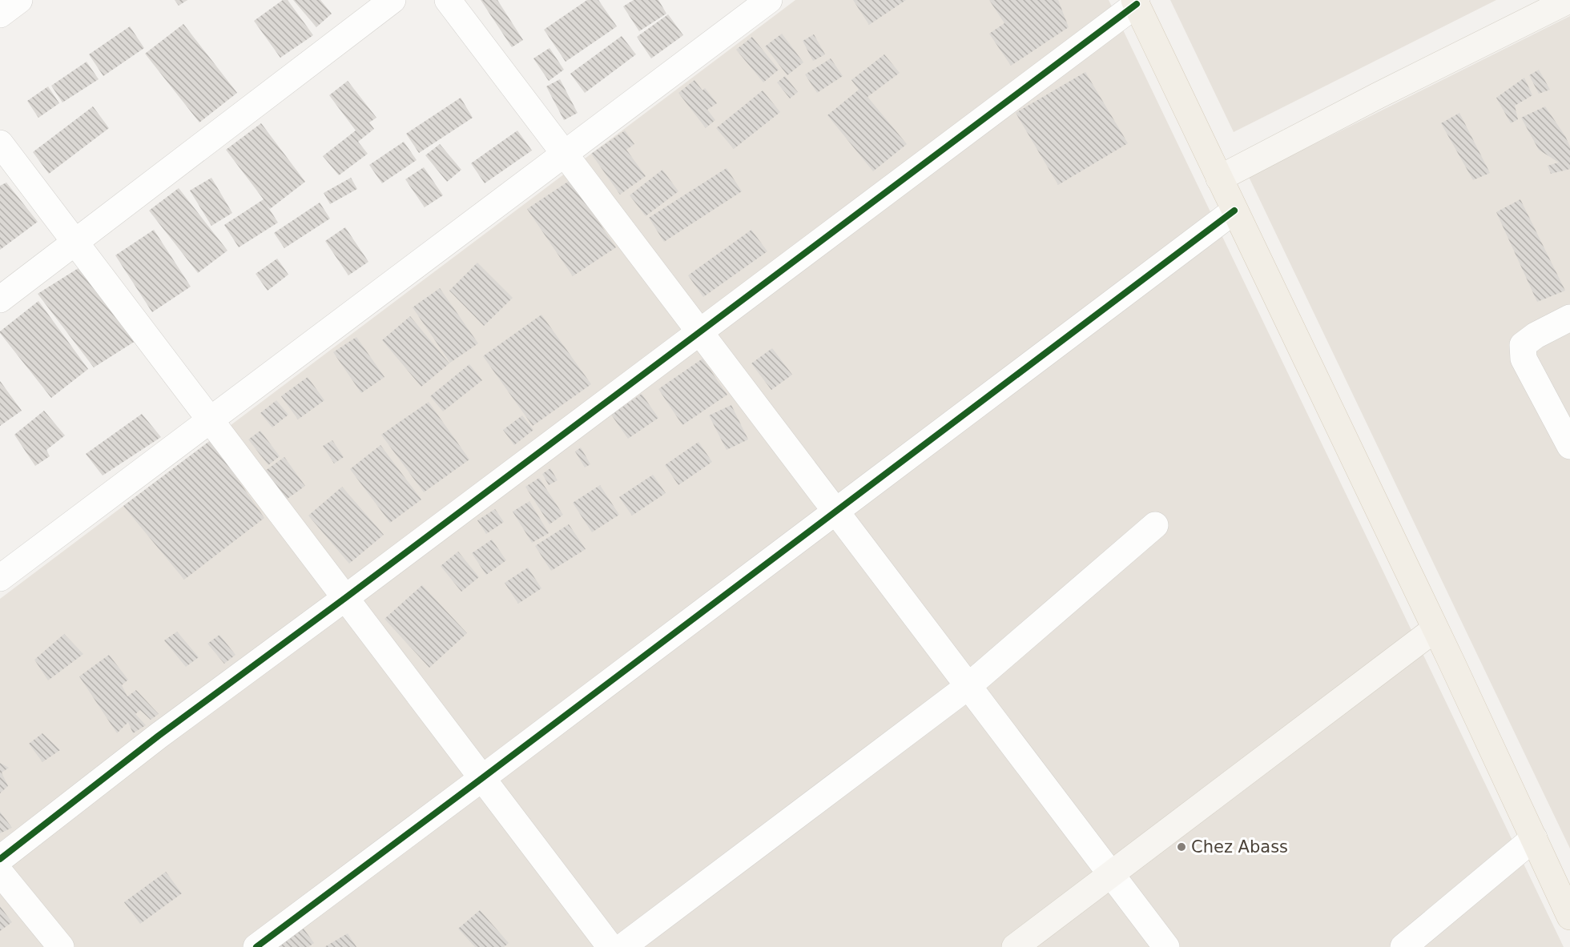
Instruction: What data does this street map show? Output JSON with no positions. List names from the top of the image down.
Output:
{
  "places": ["Chez Abass"]
}
